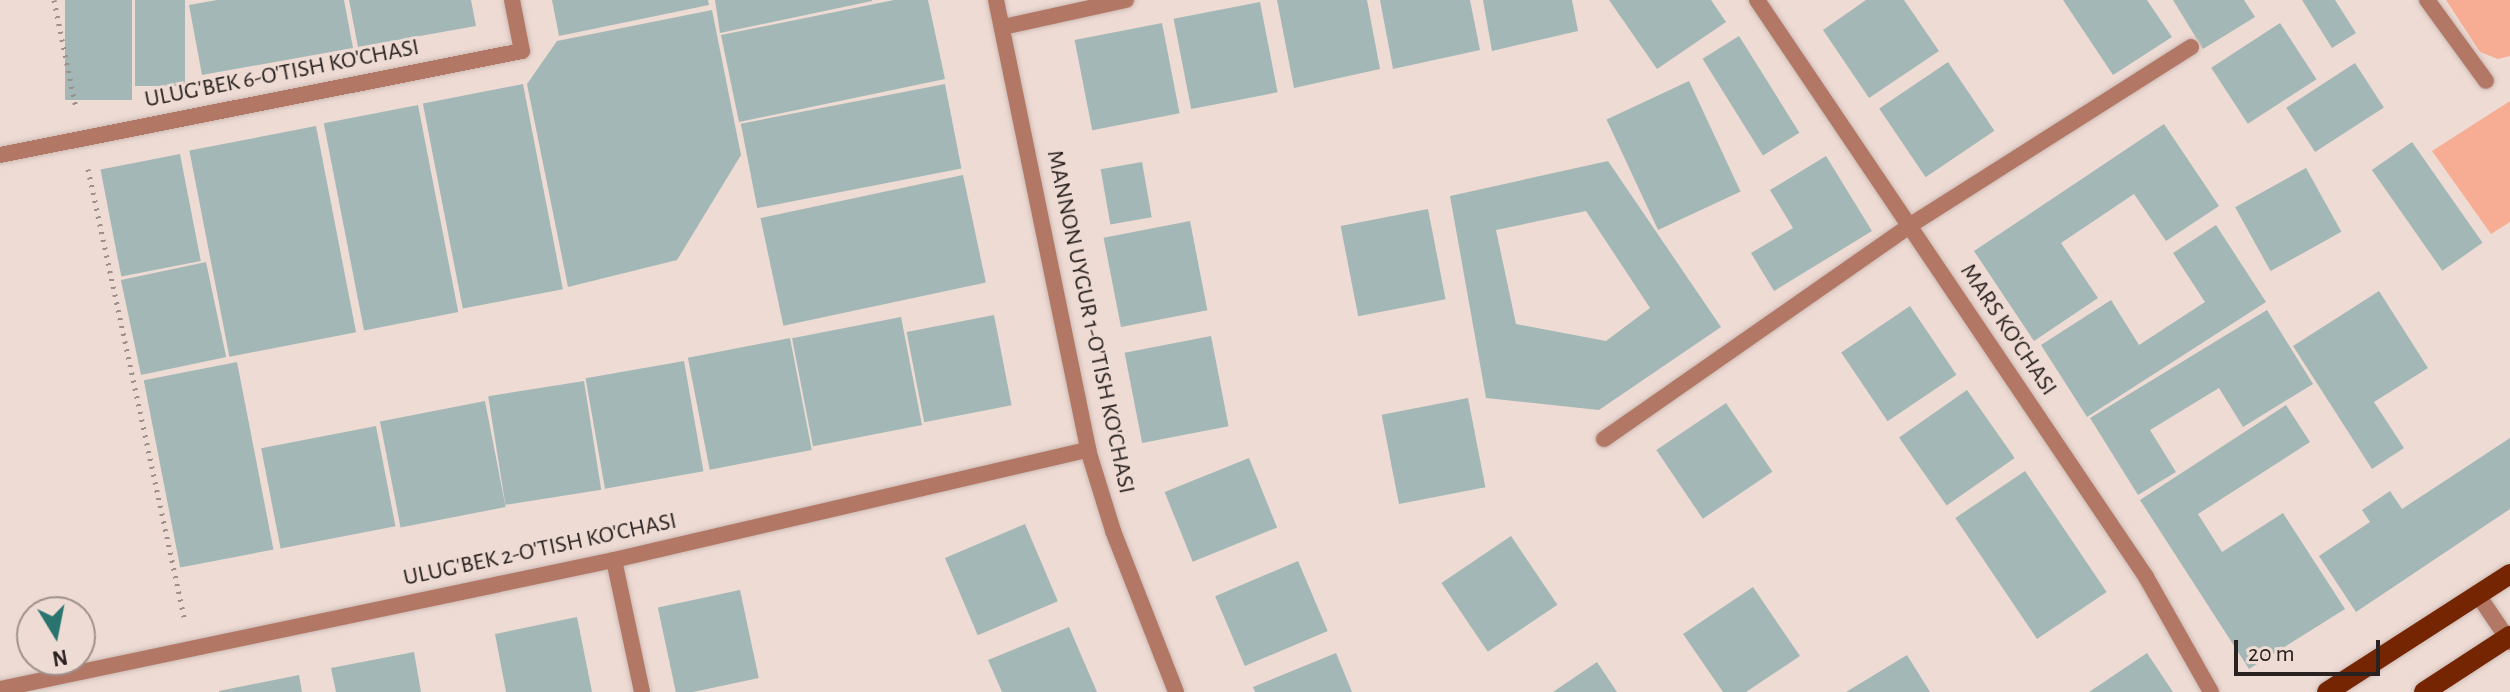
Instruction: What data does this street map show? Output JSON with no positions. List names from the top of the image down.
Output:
{
  "streets": {
    "street": [
      "ULUG'BEK 6-O'TISH KO'CHASI",
      "MANNON UYGUR 1-O'TISH KO'CHASI",
      "MARS KO'CHASI",
      "ULUG'BEK 2-O'TISH KO'CHASI"
    ]
  },
  "crossings": [
    ["MANNON UYGUR 1-O'TISH KO'CHASI", "ULUG'BEK 2-O'TISH KO'CHASI"]
  ],
  "scale_bar": "20 m",
  "north": "bottom"
}
